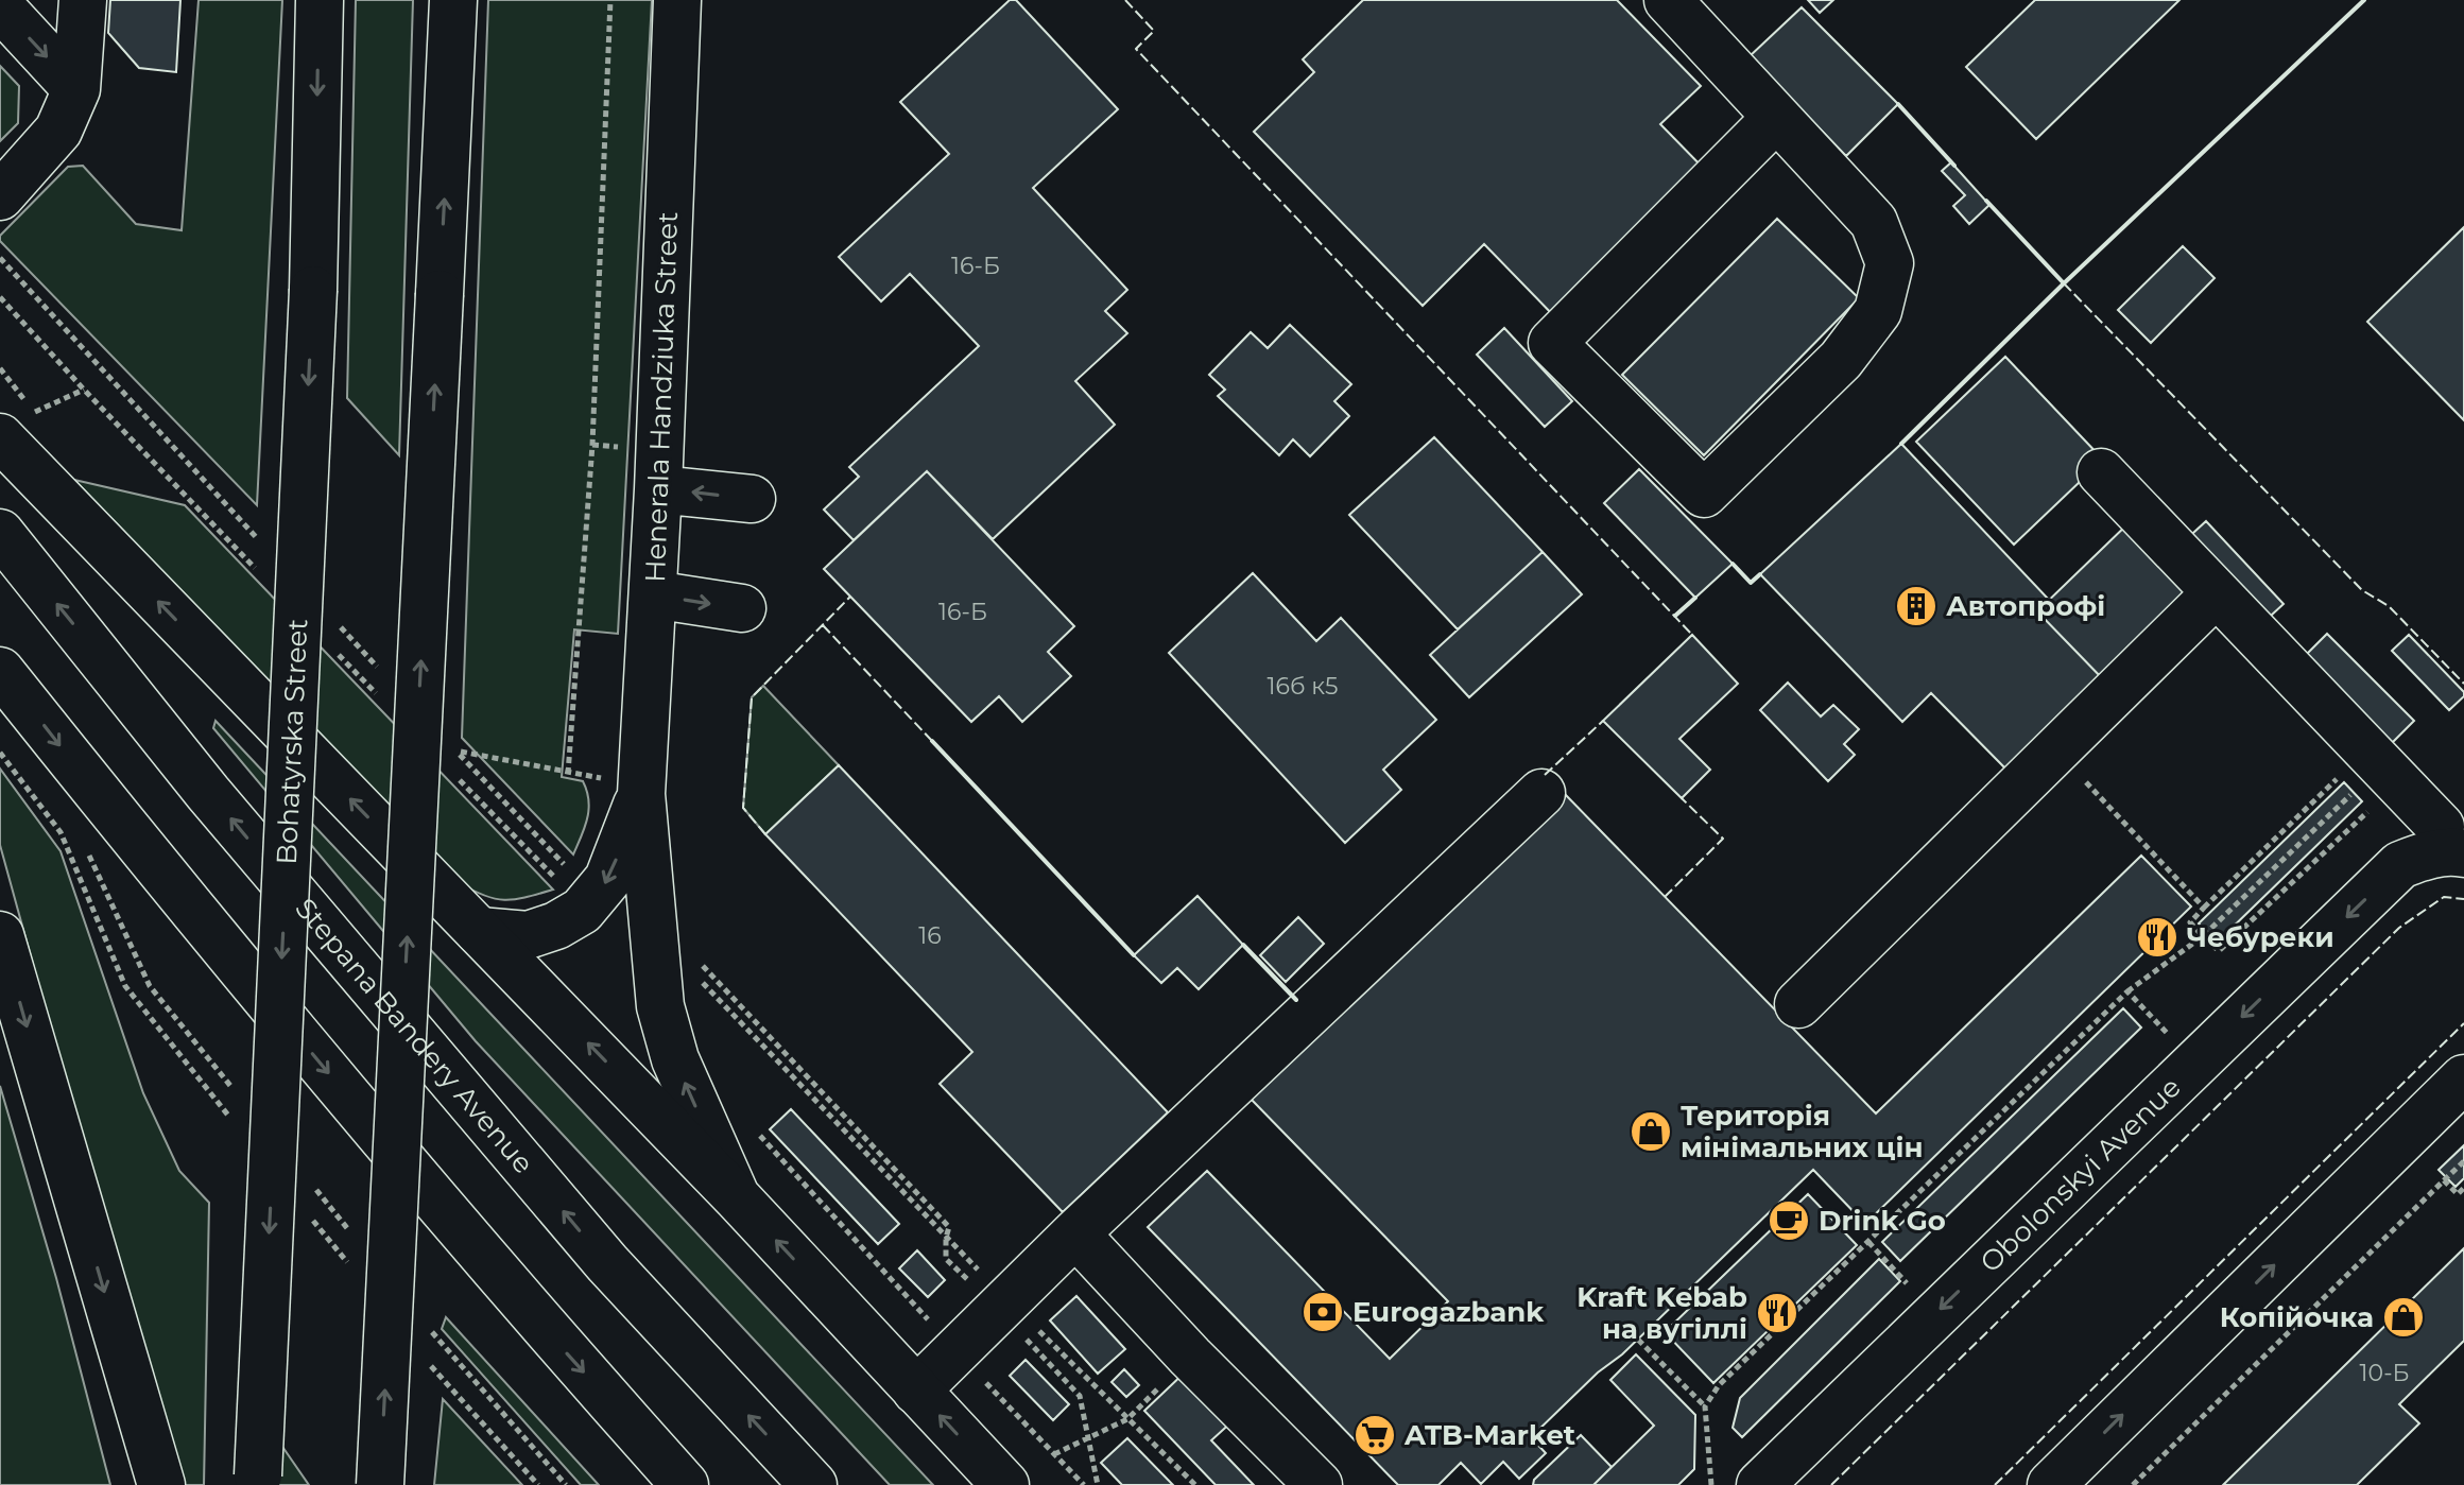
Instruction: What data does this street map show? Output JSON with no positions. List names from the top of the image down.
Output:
{
  "streets": {
    "main road": [
      "Henerala Handziuka Street",
      "Bohatyrska Street",
      "Stepana Bandery Avenue",
      "Obolonskyi Avenue"
    ]
  },
  "places": {
    "building": ["Автопрофі"],
    "restaurant": ["Чебуреки", "Kraft Kebab на вугіллі"],
    "shop": ["Територія мінімальних цін", "Копійочка"],
    "cafe": ["Drink Go"],
    "bank": ["Eurogazbank"],
    "supermarket": ["ATB-Market"]
  },
  "house_numbers": [
    "16-Б",
    "16-Б",
    "16б к5",
    "16",
    "10-Б"
  ]
}
